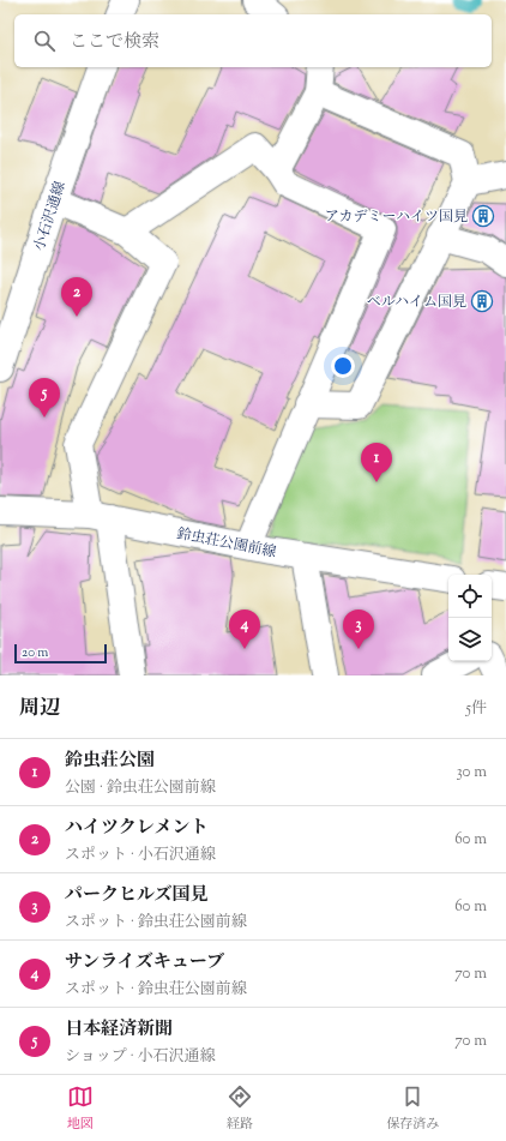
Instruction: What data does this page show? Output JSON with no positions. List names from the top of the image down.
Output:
{
  "streets": {
    "street": ["小石沢通線", "鈴虫荘公園前線"]
  },
  "places": {
    "building": ["アカデミーハイツ国見", "ベルハイム国見"]
  },
  "scale_bar": "20 m",
  "page": {
    "search": "ここで検索",
    "pins": [
      "2",
      "5",
      "1",
      "3",
      "4"
    ],
    "scale": "20 m",
    "heading": ["周辺", "5件"],
    "list": [
      {
        "mark": "1",
        "name": "鈴虫荘公園",
        "note": "公園 · 鈴虫荘公園前線",
        "value": "30 m"
      },
      {
        "mark": "2",
        "name": "ハイツクレメント",
        "note": "スポット · 小石沢通線",
        "value": "60 m"
      },
      {
        "mark": "3",
        "name": "パークヒルズ国見",
        "note": "スポット · 鈴虫荘公園前線",
        "value": "60 m"
      },
      {
        "mark": "4",
        "name": "サンライズキューブ",
        "note": "スポット · 鈴虫荘公園前線",
        "value": "70 m"
      },
      {
        "mark": "5",
        "name": "日本経済新聞",
        "note": "ショップ · 小石沢通線",
        "value": "70 m"
      }
    ],
    "nav": ["地図", "経路", "保存済み"]
  }
}
